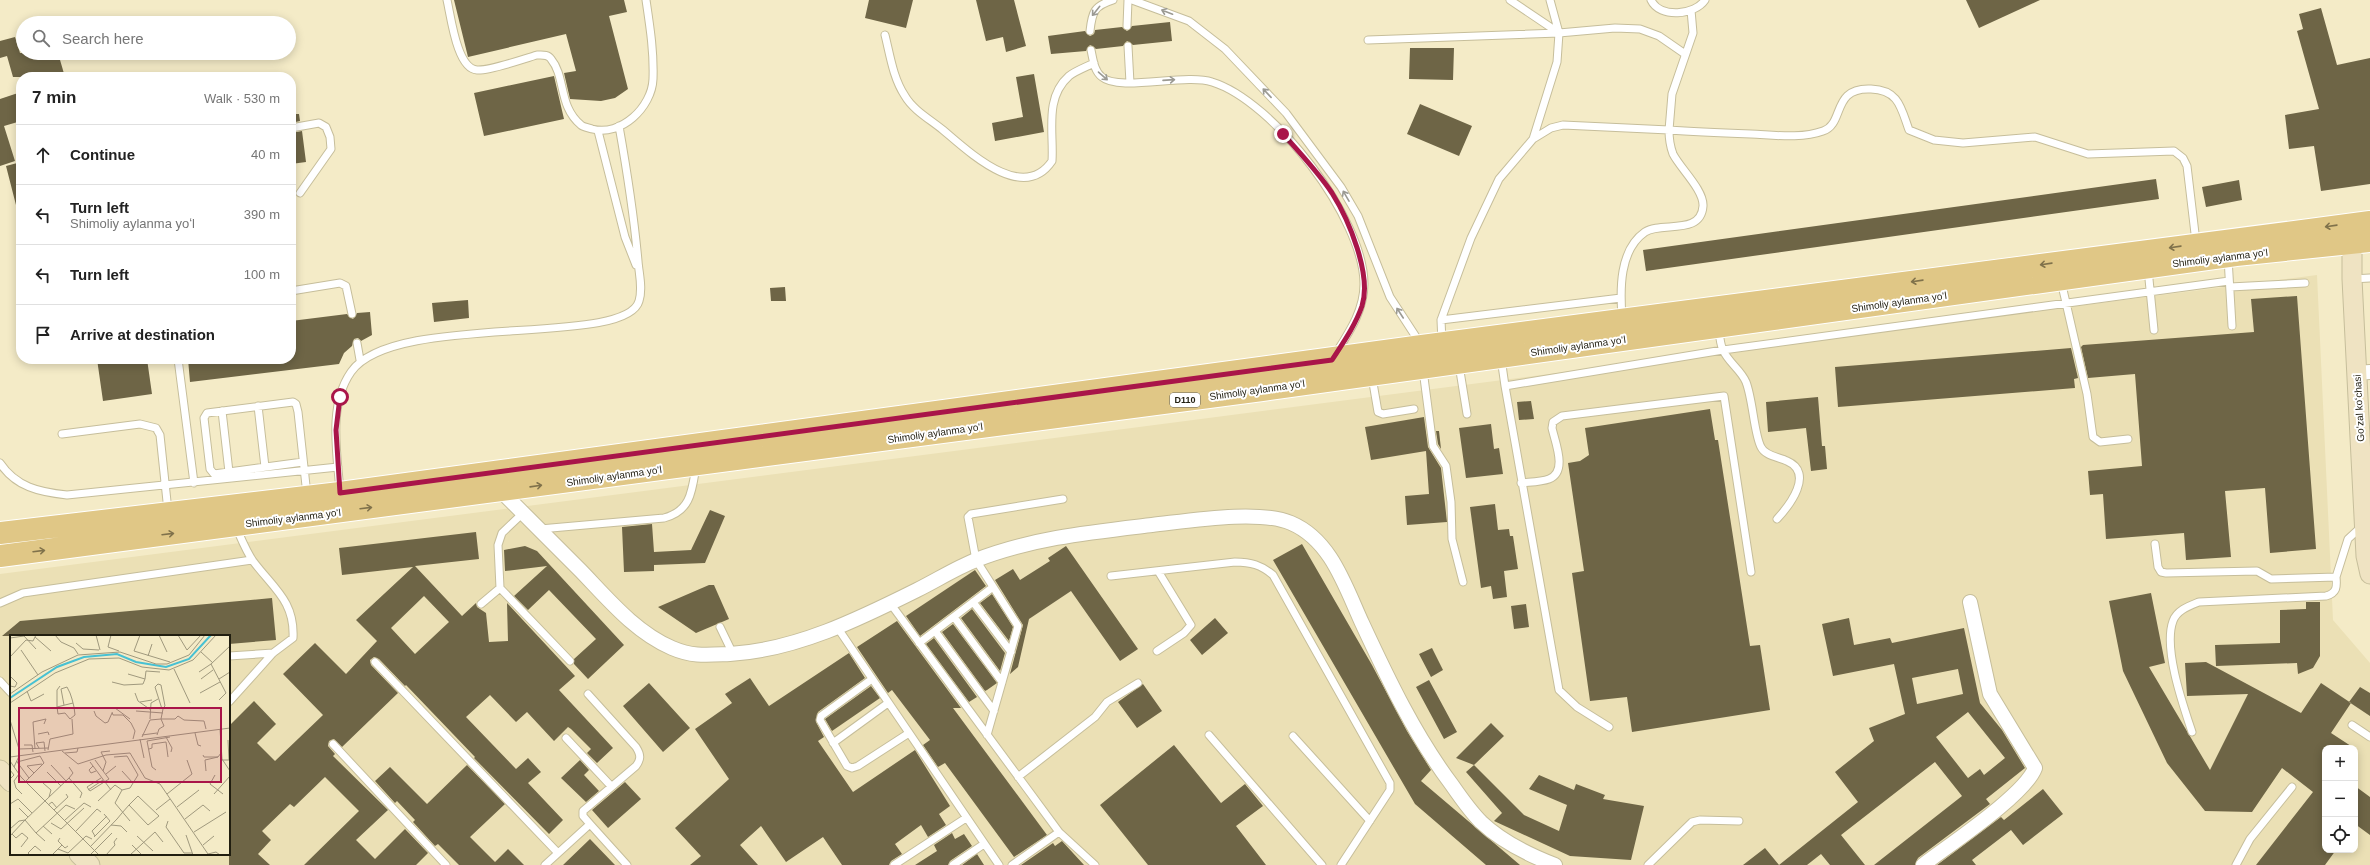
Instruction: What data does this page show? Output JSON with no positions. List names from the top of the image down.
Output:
{
  "streets": {
    "main road": ["Shimoliy aylanma yoʻl", "D110"],
    "street": ["Goʻzal koʻchasi"]
  },
  "crossings": [
    ["Shimoliy aylanma yoʻl", "Goʻzal koʻchasi"]
  ],
  "page": {
    "search": "Search here",
    "heading": ["7 min", "Walk · 530 m"],
    "list": [
      ["Continue", "40 m"],
      ["Turn left", "Shimoliy aylanma yoʻl", "390 m"],
      ["Turn left", "100 m"],
      "Arrive at destination"
    ],
    "map_buttons": ["+", "−"]
  }
}
